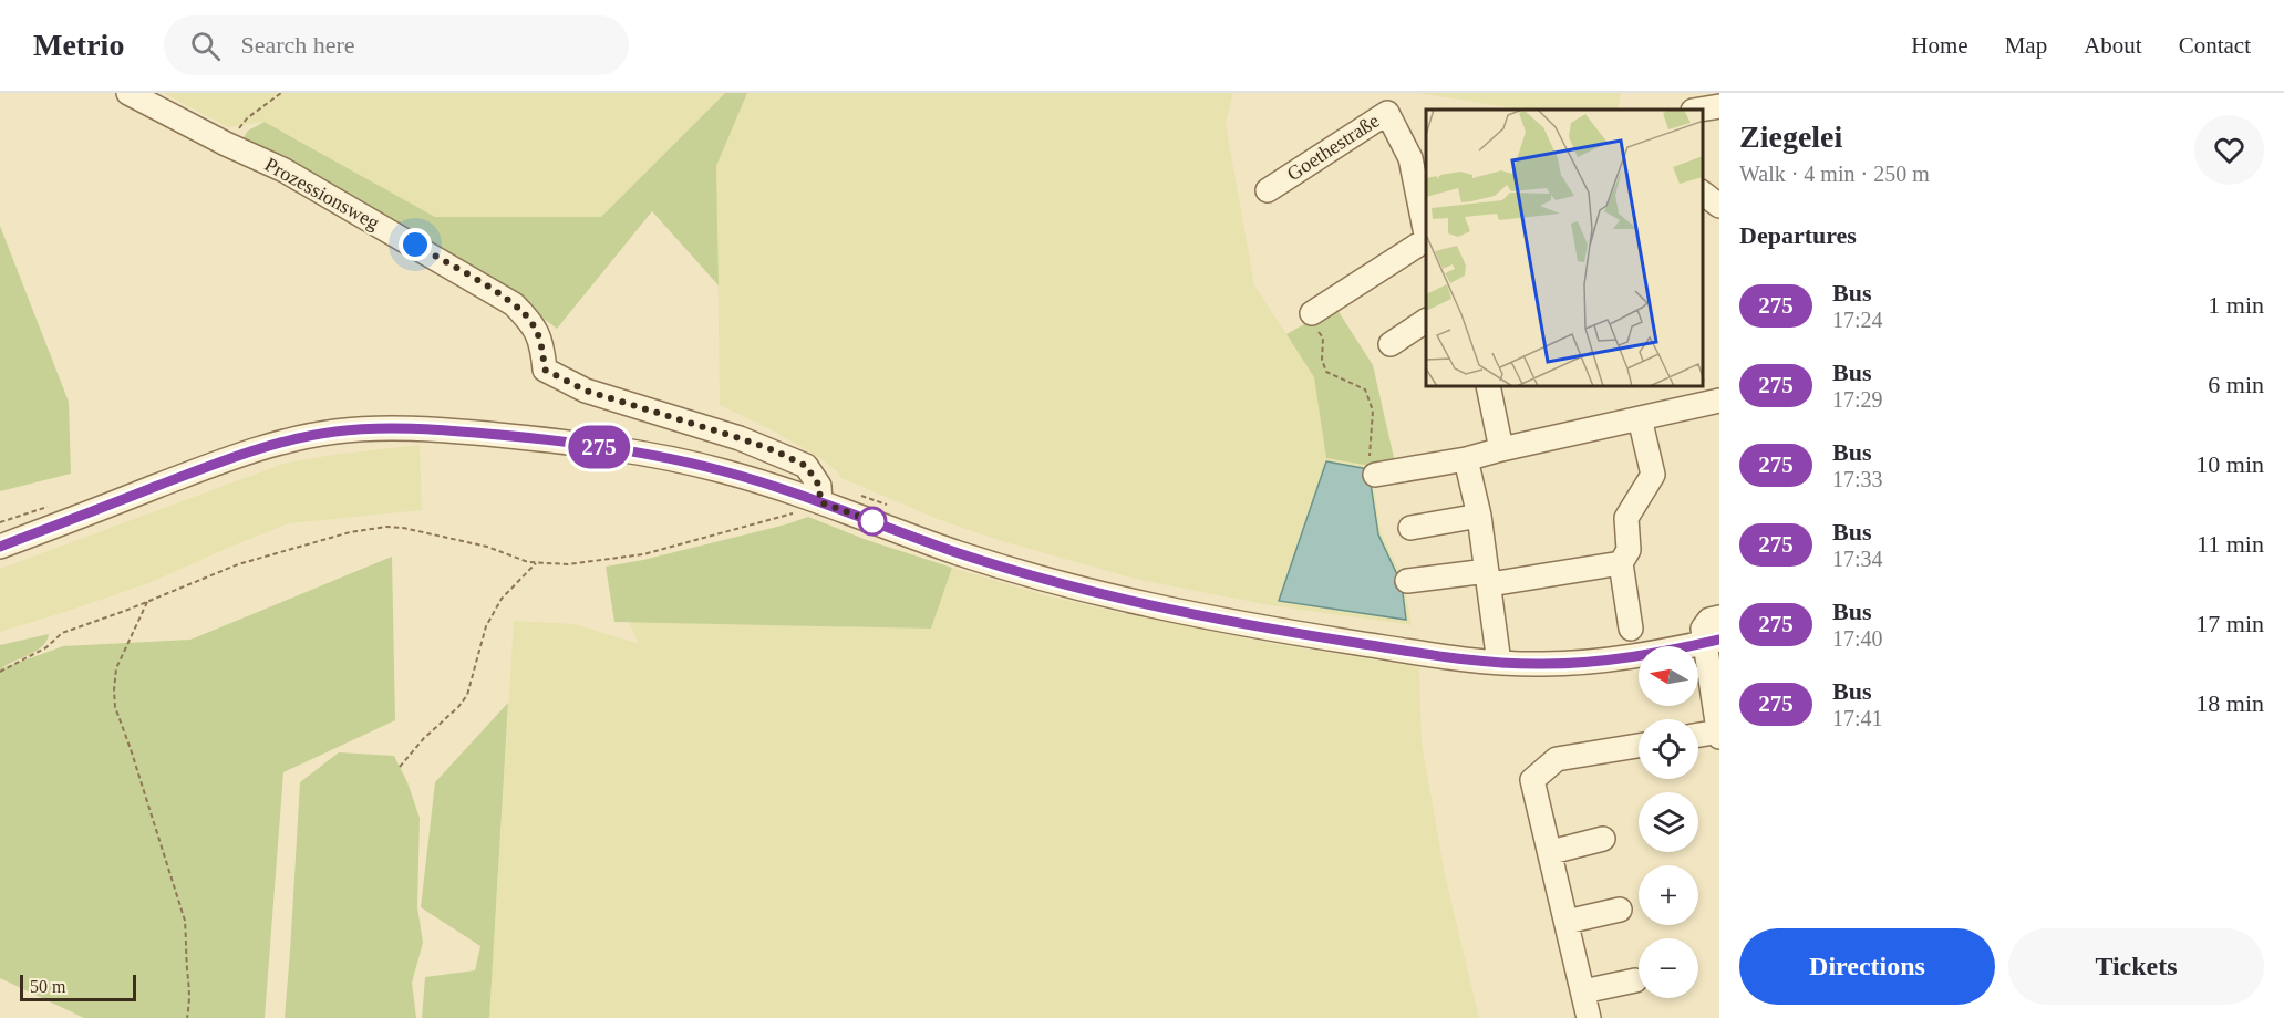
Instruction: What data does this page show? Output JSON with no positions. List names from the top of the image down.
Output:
{
  "streets": {
    "street": ["Goethestraße", "Prozessionsweg"]
  },
  "lines": ["bus line 275"],
  "scale_bar": "50 m",
  "north": "left",
  "page": {
    "header": "Metrio",
    "search": "Search here",
    "nav": [
      "Home",
      "Map",
      "About",
      "Contact"
    ],
    "on_map": "275",
    "heading": [
      ["Ziegelei", "Walk · 4 min · 250 m"],
      "Departures"
    ],
    "list": [
      {
        "mark": "275",
        "name": "Bus",
        "note": "17:24",
        "value": "1 min"
      },
      {
        "mark": "275",
        "name": "Bus",
        "note": "17:29",
        "value": "6 min"
      },
      {
        "mark": "275",
        "name": "Bus",
        "note": "17:33",
        "value": "10 min"
      },
      {
        "mark": "275",
        "name": "Bus",
        "note": "17:34",
        "value": "11 min"
      },
      {
        "mark": "275",
        "name": "Bus",
        "note": "17:40",
        "value": "17 min"
      },
      {
        "mark": "275",
        "name": "Bus",
        "note": "17:41",
        "value": "18 min"
      }
    ],
    "map_buttons": ["+", "−"],
    "buttons": ["Directions", "Tickets"],
    "scale": "50 m"
  }
}
